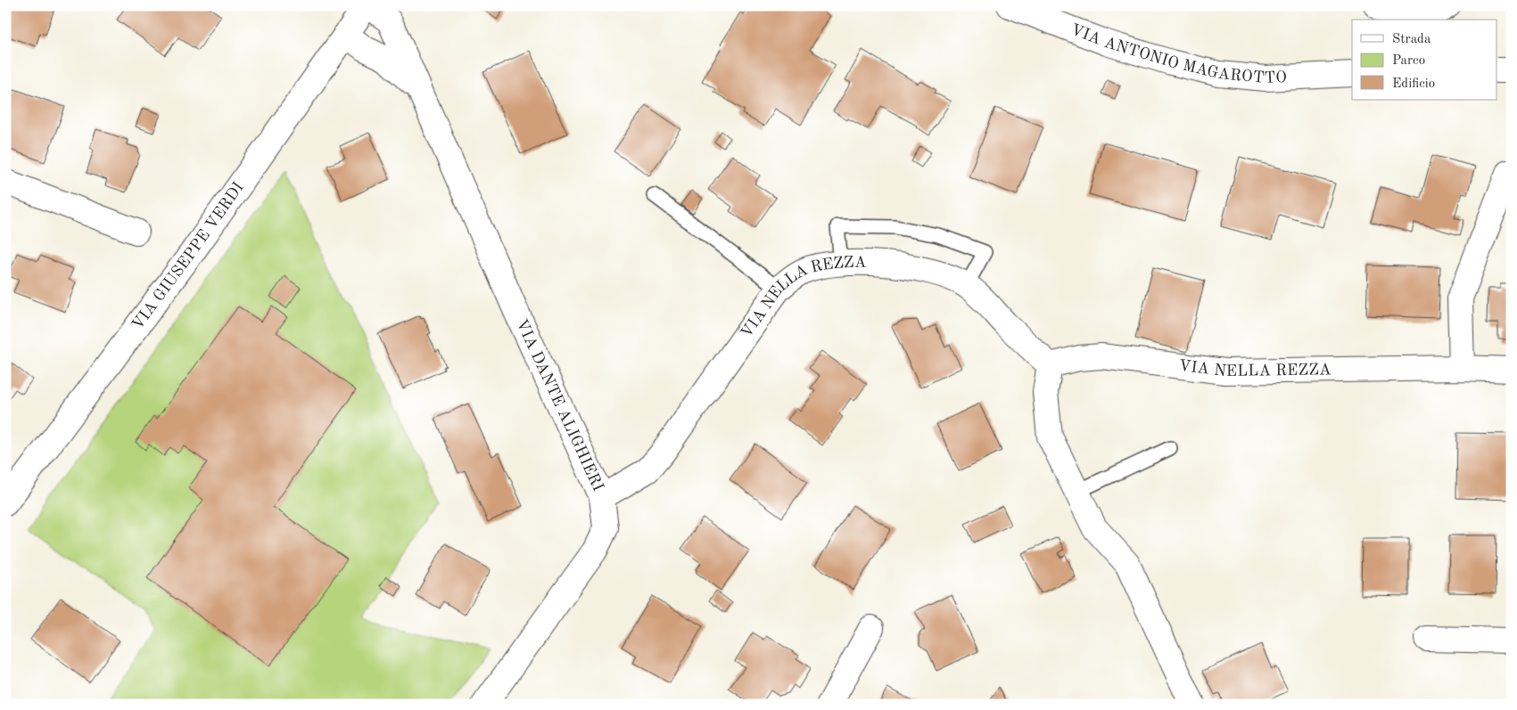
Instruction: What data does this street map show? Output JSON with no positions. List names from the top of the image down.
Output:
{
  "streets": {
    "street": [
      "VIA ANTONIO MAGAROTTO",
      "VIA GIUSEPPE VERDI",
      "VIA NELLA REZZA",
      "VIA DANTE ALIGHIERI"
    ]
  },
  "crossings": [
    ["VIA GIUSEPPE VERDI", "VIA DANTE ALIGHIERI"],
    ["VIA NELLA REZZA", "VIA DANTE ALIGHIERI"]
  ],
  "legend": ["Strada", "Parco", "Edificio"]
}
